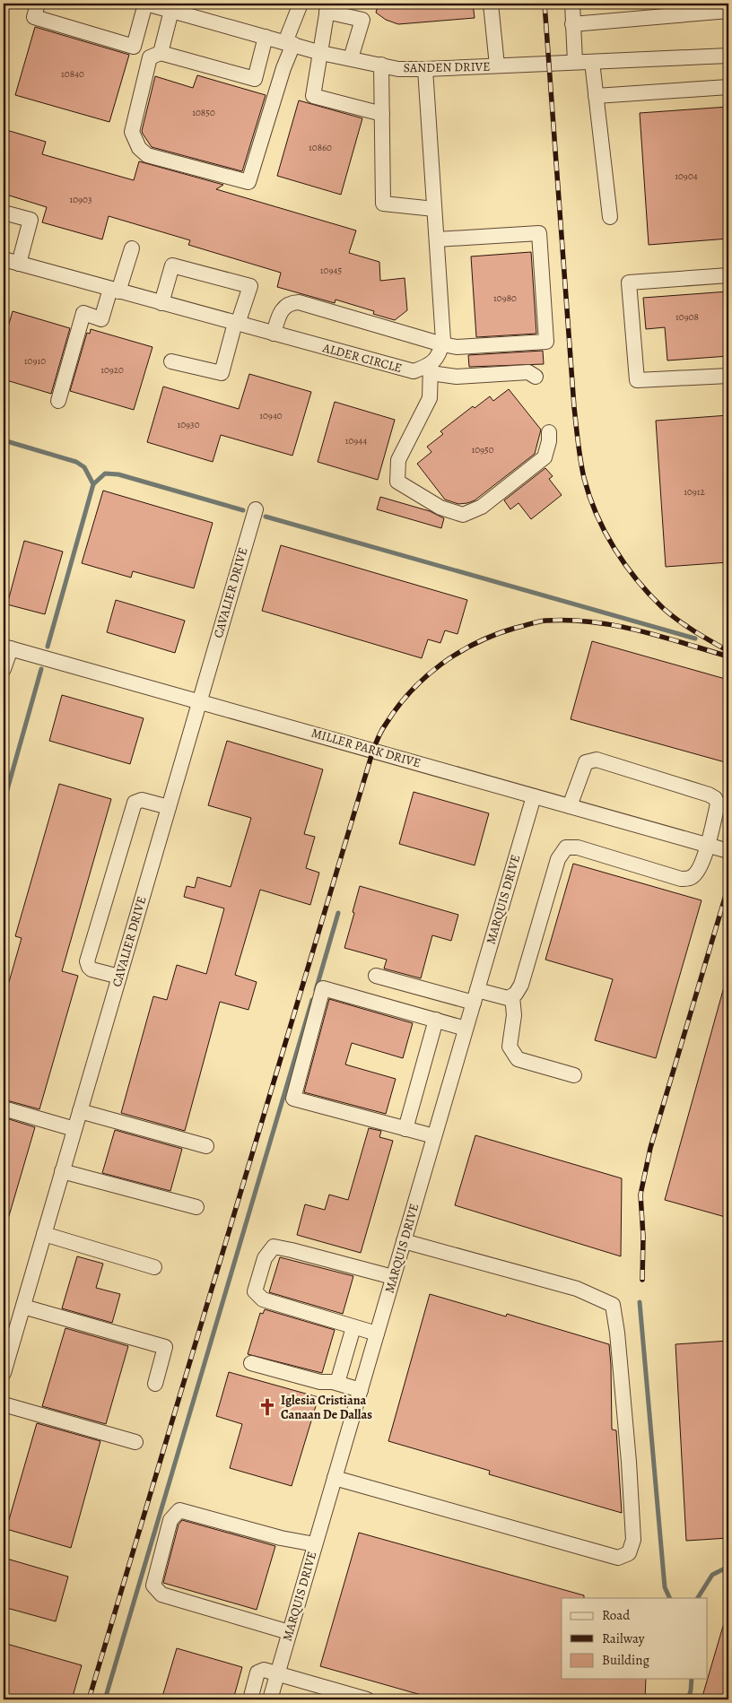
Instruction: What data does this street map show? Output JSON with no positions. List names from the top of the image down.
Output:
{
  "streets": {
    "street": [
      "SANDEN DRIVE",
      "ALDER CIRCLE",
      "CAVALIER DRIVE",
      "MILLER PARK DRIVE",
      "MARQUIS DRIVE"
    ]
  },
  "crossings": [
    ["CAVALIER DRIVE", "MILLER PARK DRIVE"],
    ["MILLER PARK DRIVE", "MARQUIS DRIVE"]
  ],
  "places": {
    "church": ["Iglesia Cristiana Canaan De Dallas"]
  },
  "house_numbers": [
    "10840",
    "10850",
    "10860",
    "10904",
    "10903",
    "10945",
    "10980",
    "10908",
    "10910",
    "10920",
    "10940",
    "10930",
    "10944",
    "10950",
    "10912"
  ],
  "legend": ["Road", "Railway", "Building"]
}
